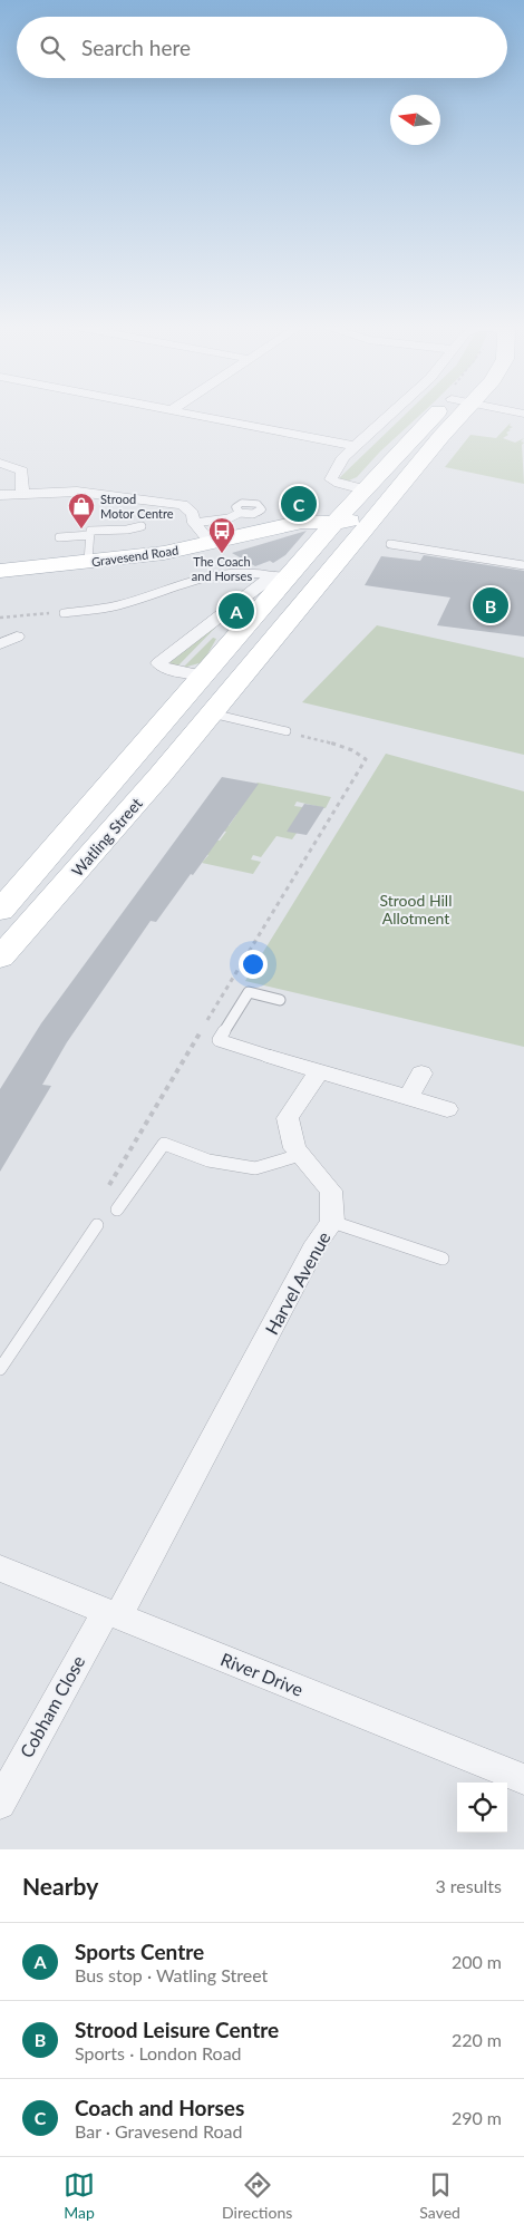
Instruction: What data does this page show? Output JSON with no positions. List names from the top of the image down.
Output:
{
  "streets": {
    "main road": ["Gravesend Road", "Watling Street"],
    "street": ["Harvel Avenue", "River Drive", "Cobham Close"]
  },
  "crossings": [
    ["Gravesend Road", "Watling Street"],
    ["Harvel Avenue", "River Drive"],
    ["Harvel Avenue", "Cobham Close"],
    ["River Drive", "Cobham Close"]
  ],
  "parks": ["Strood Hill Allotment"],
  "places": {
    "shop": ["Strood Motor Centre"],
    "bus stop": ["The Coach and Horses"]
  },
  "north": "left",
  "page": {
    "search": "Search here",
    "pins": ["C", "B", "A"],
    "heading": ["Nearby", "3 results"],
    "list": [
      {
        "mark": "A",
        "name": "Sports Centre",
        "note": "Bus stop · Watling Street",
        "value": "200 m"
      },
      {
        "mark": "B",
        "name": "Strood Leisure Centre",
        "note": "Sports · London Road",
        "value": "220 m"
      },
      {
        "mark": "C",
        "name": "Coach and Horses",
        "note": "Bar · Gravesend Road",
        "value": "290 m"
      }
    ],
    "nav": ["Map", "Directions", "Saved"]
  }
}
